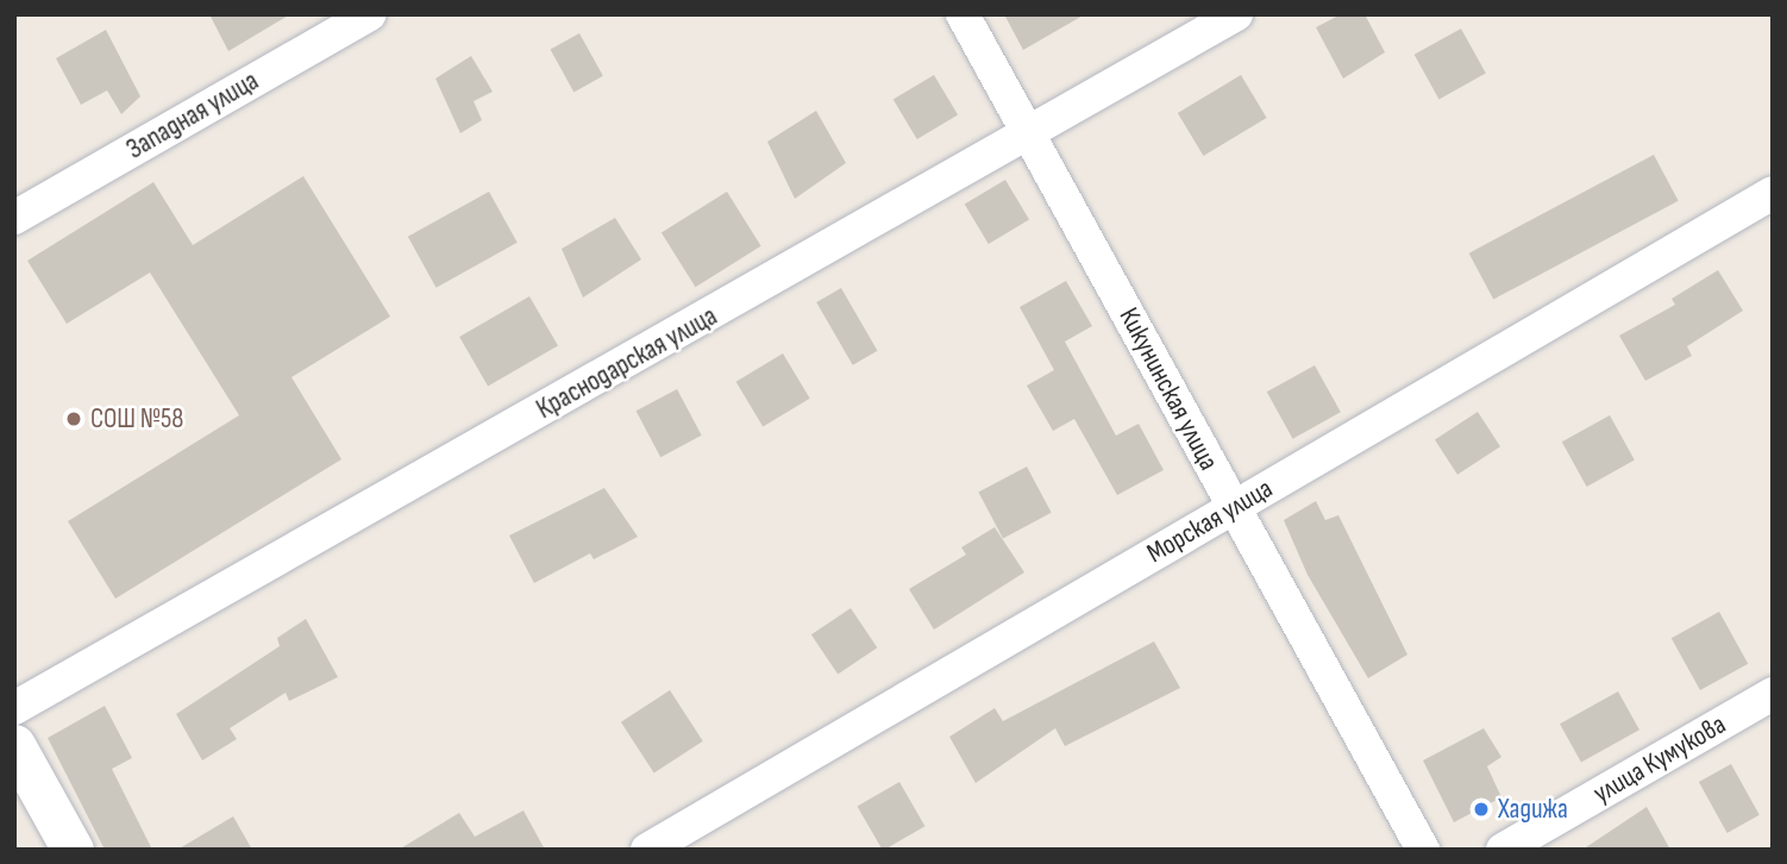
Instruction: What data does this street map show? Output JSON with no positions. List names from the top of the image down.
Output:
{
  "streets": {
    "street": [
      "Западная улица",
      "Краснодарская улица",
      "Кикунинская улица",
      "Морская улица",
      "улица Кумукова"
    ]
  },
  "crossings": [
    ["Краснодарская улица", "Кикунинская улица"],
    ["Кикунинская улица", "Морская улица"]
  ],
  "places": ["СОШ №58", "Хадижа"]
}
